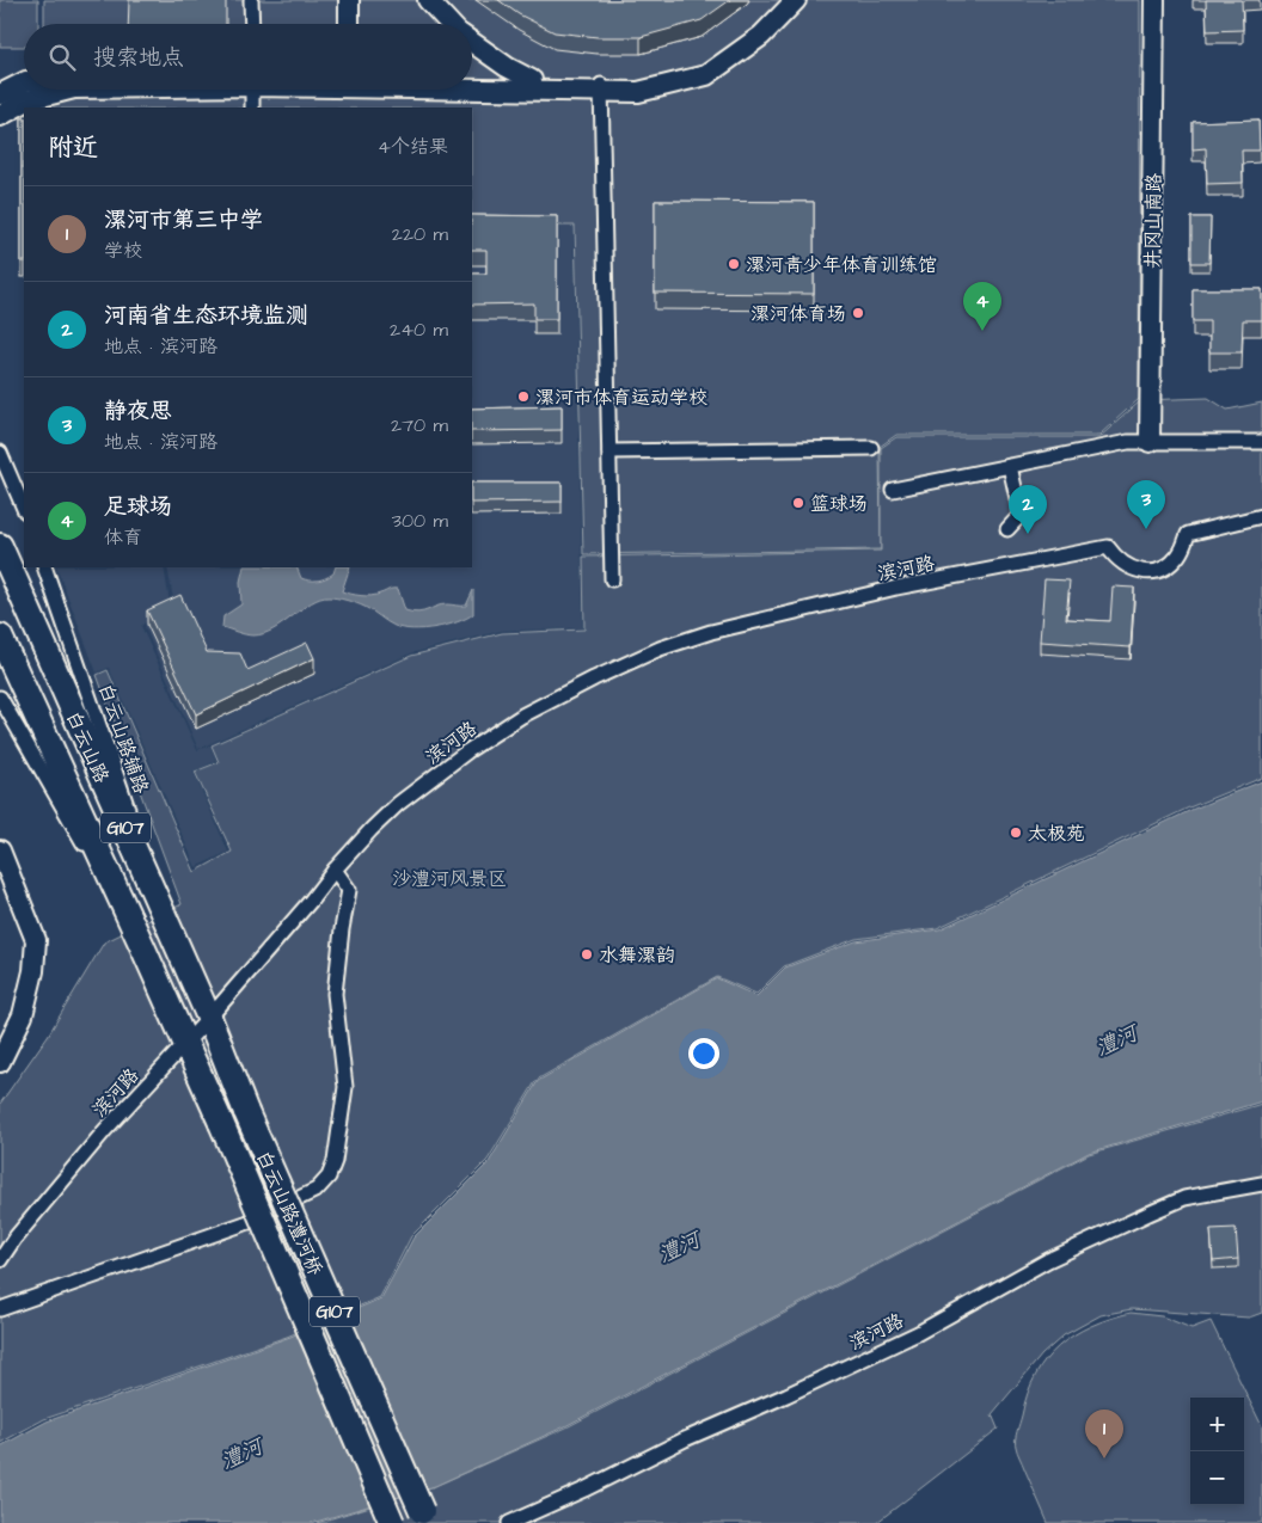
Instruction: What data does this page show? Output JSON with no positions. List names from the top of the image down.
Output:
{
  "streets": {
    "highway": ["白云山路", "G107", "白云山路澧河桥"],
    "street": ["井冈山南路", "滨河路", "白云山路辅路"]
  },
  "crossings": [
    ["滨河路", "白云山路"],
    ["白云山路辅路", "白云山路"],
    ["白云山路", "白云山路澧河桥"]
  ],
  "water": ["澧河"],
  "parks": ["沙澧河风景区"],
  "places": [
    "漯河青少年体育训练馆",
    "漯河体育场",
    "漯河市体育运动学校",
    "篮球场",
    "太极苑",
    "水舞漯韵"
  ],
  "page": {
    "search": "搜索地点",
    "heading": ["附近", "4个结果"],
    "list": [
      {
        "mark": "1",
        "name": "漯河市第三中学",
        "note": "学校",
        "value": "220 m"
      },
      {
        "mark": "2",
        "name": "河南省生态环境监测",
        "note": "地点 · 滨河路",
        "value": "240 m"
      },
      {
        "mark": "3",
        "name": "静夜思",
        "note": "地点 · 滨河路",
        "value": "270 m"
      },
      {
        "mark": "4",
        "name": "足球场",
        "note": "体育",
        "value": "300 m"
      }
    ],
    "pins": [
      "4",
      "3",
      "2",
      "1"
    ],
    "map_buttons": ["+", "−"]
  }
}
